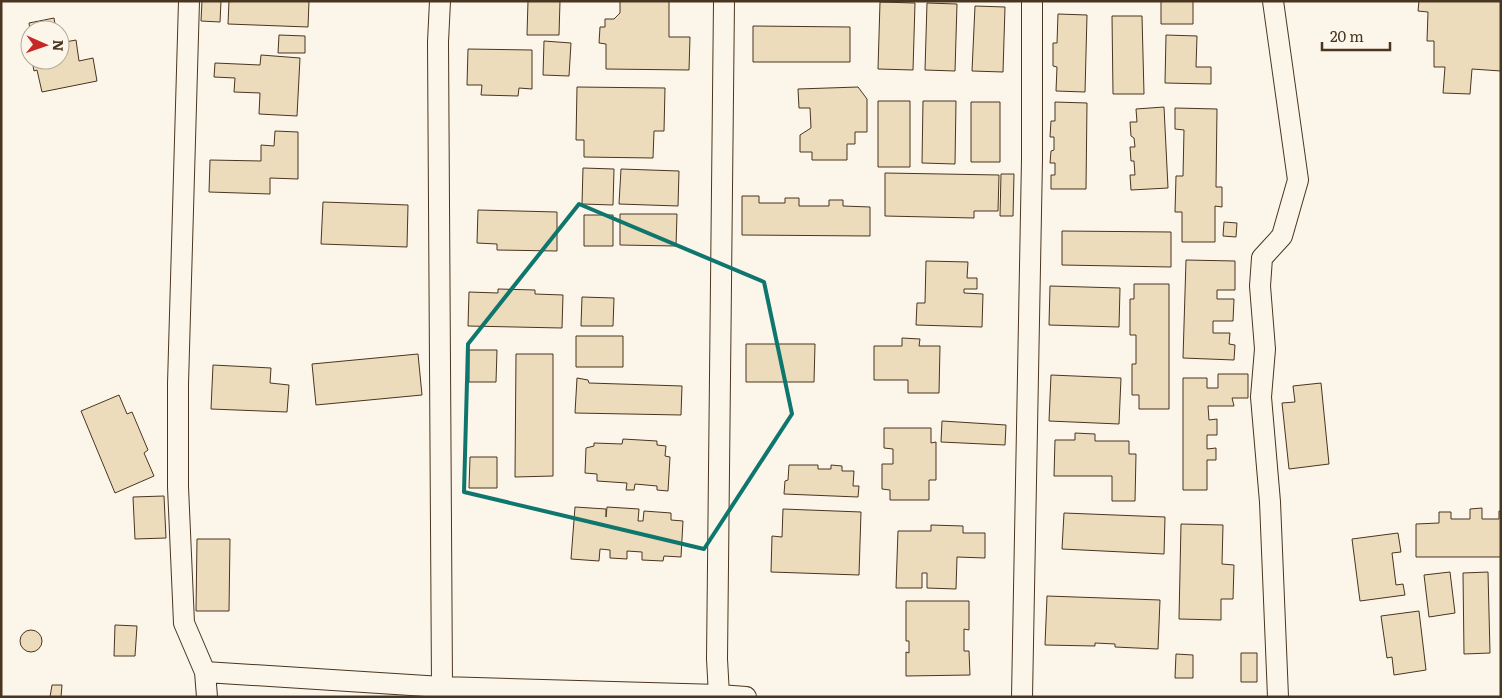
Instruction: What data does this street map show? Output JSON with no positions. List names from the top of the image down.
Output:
{
  "scale_bar": "20 m",
  "north": "right"
}
